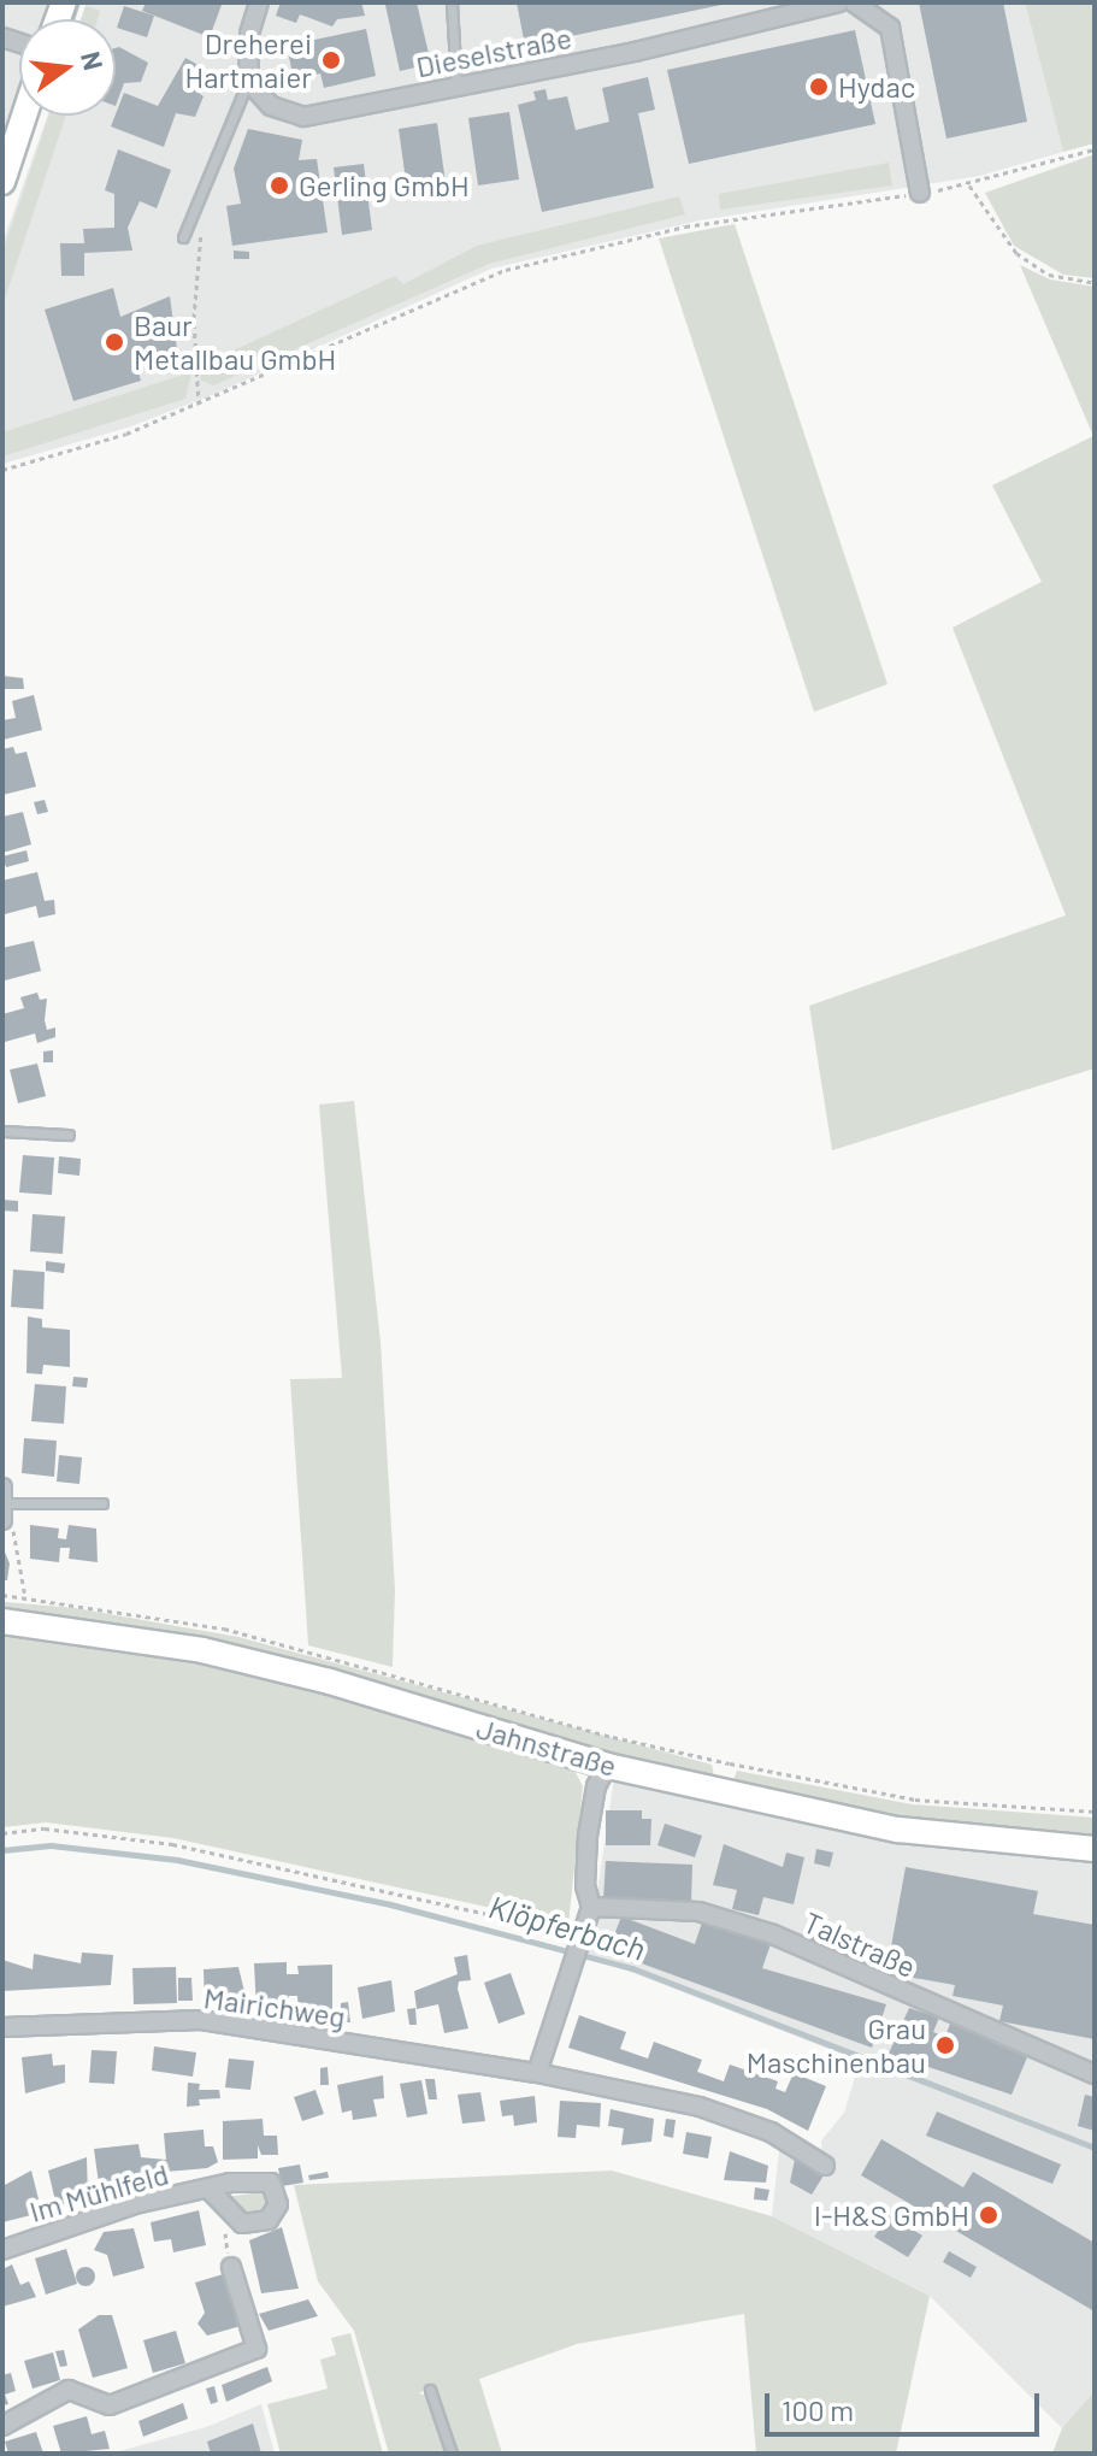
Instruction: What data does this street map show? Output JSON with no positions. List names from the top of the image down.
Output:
{
  "streets": {
    "street": [
      "Dieselstraße",
      "Jahnstraße",
      "Talstraße",
      "Mairichweg",
      "Im Mühlfeld"
    ]
  },
  "water": ["Klöpferbach"],
  "places": [
    "Dreherei Hartmaier",
    "Hydac",
    "Gerling GmbH",
    "Baur Metallbau GmbH",
    "Grau Maschinenbau",
    "I-H&S GmbH"
  ],
  "scale_bar": "100 m",
  "north": "right"
}
